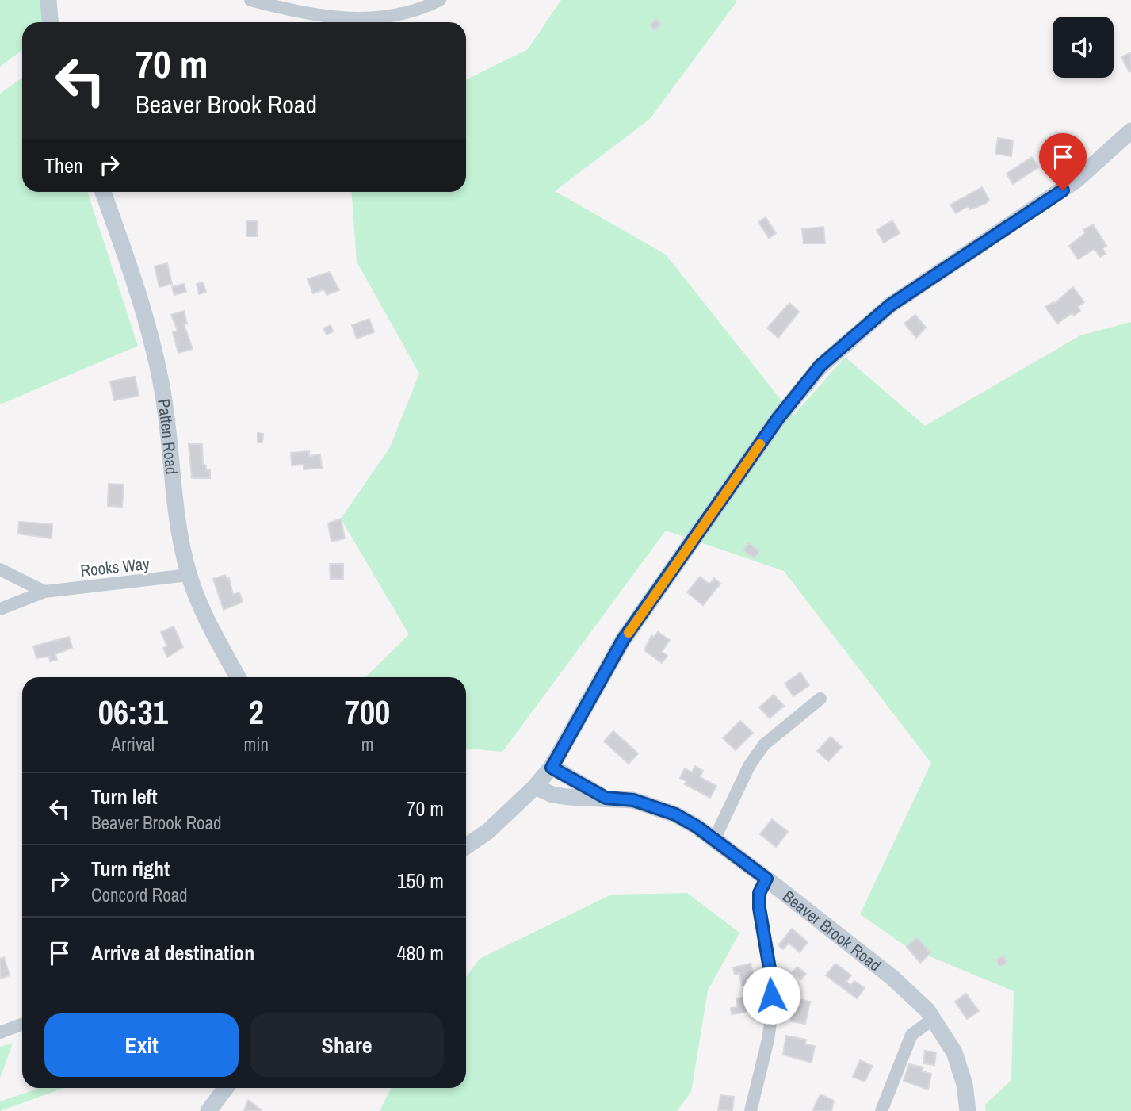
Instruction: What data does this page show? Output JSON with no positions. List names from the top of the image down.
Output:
{
  "streets": {
    "street": ["Patten Road", "Rooks Way", "Beaver Brook Road"]
  },
  "crossings": [
    ["Patten Road", "Rooks Way"]
  ],
  "page": {
    "turn": ["70 m", "Beaver Brook Road"],
    "then": "Then",
    "eta": [
      "06:31",
      "Arrival",
      "2",
      "min",
      "700",
      "m"
    ],
    "list": [
      {
        "name": "Turn left",
        "note": "Beaver Brook Road",
        "value": "70 m"
      },
      {
        "name": "Turn right",
        "note": "Concord Road",
        "value": "150 m"
      },
      {
        "name": "Arrive at destination",
        "value": "480 m"
      }
    ],
    "buttons": ["Exit", "Share"]
  }
}
